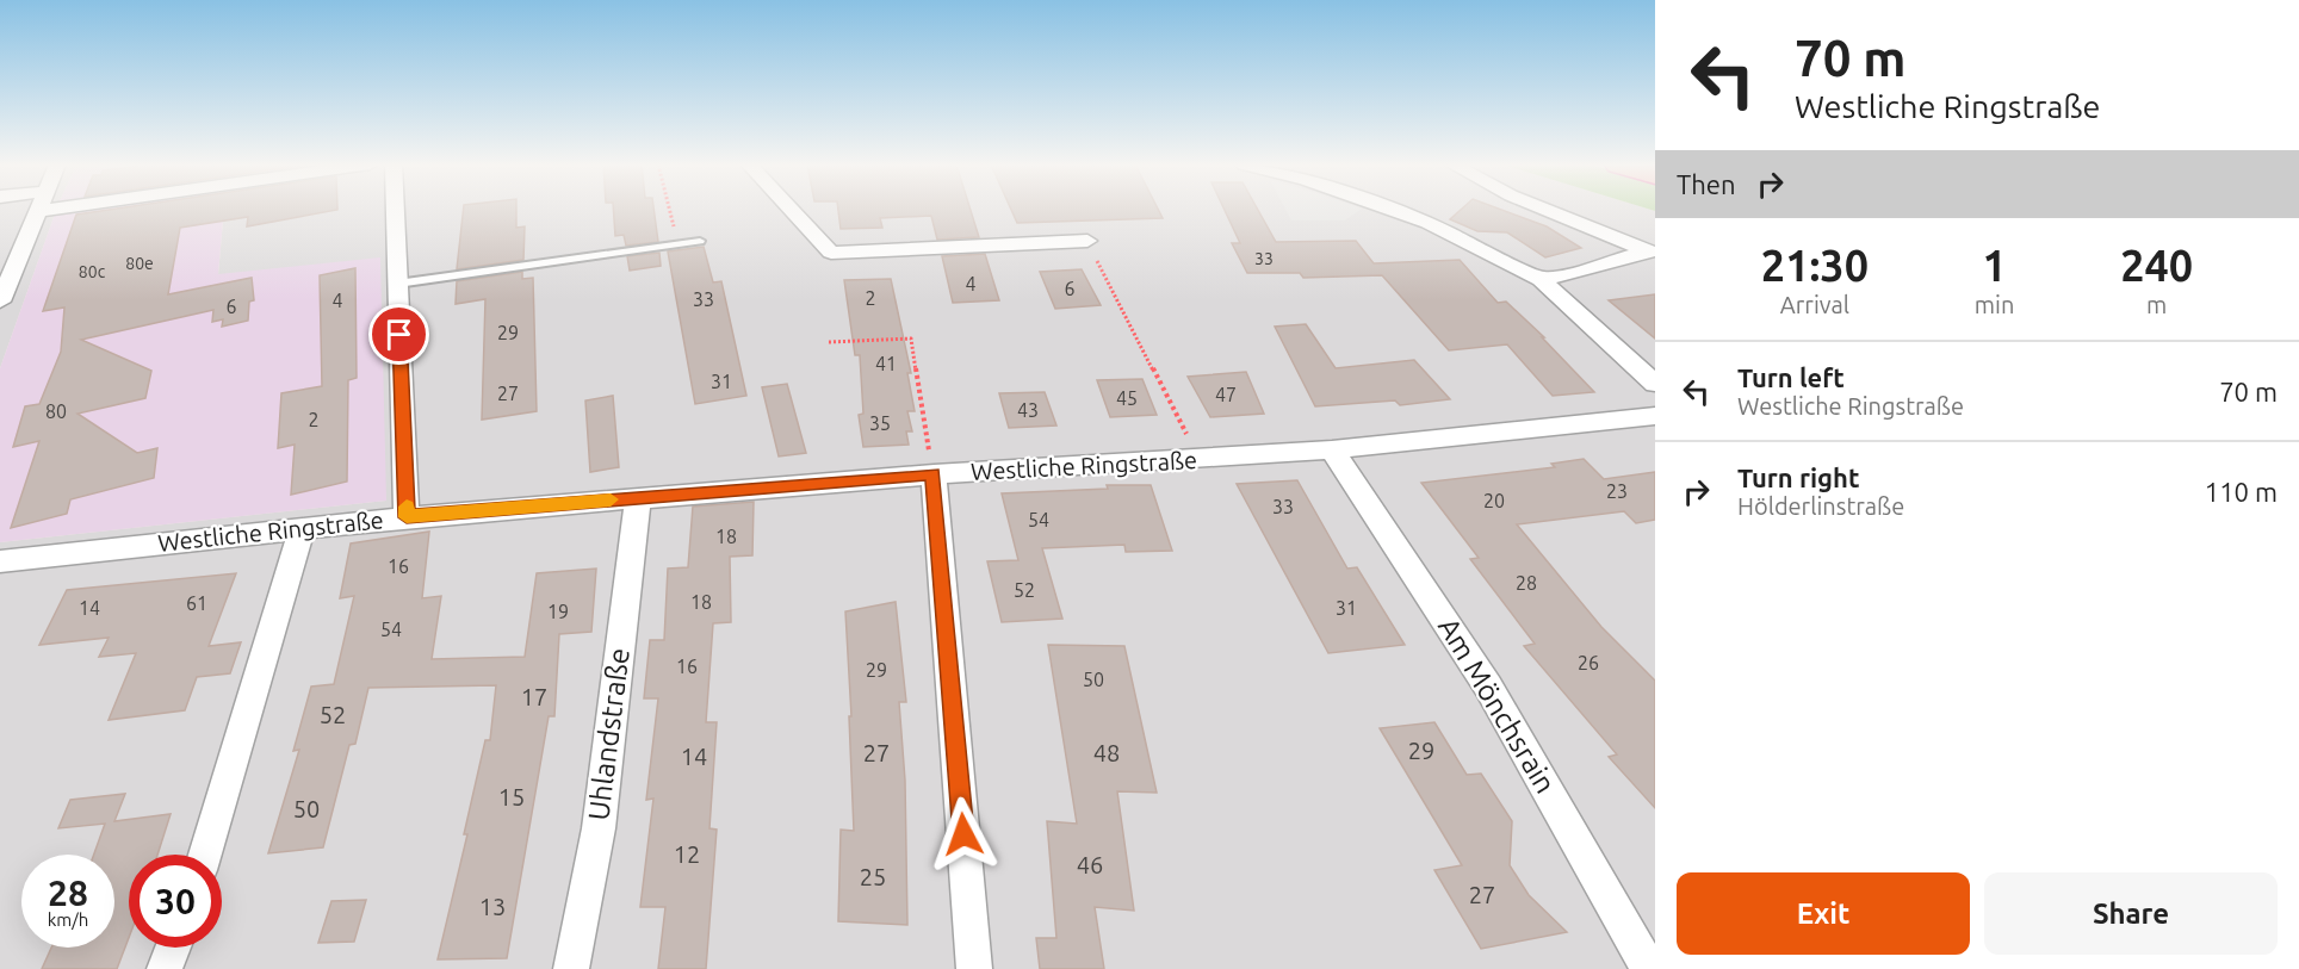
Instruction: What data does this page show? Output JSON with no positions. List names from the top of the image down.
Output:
{
  "streets": {
    "street": ["Westliche Ringstraße", "Am Mönchsrain", "Uhlandstraße"]
  },
  "crossings": [
    ["Westliche Ringstraße", "Am Mönchsrain"],
    ["Westliche Ringstraße", "Uhlandstraße"]
  ],
  "house_numbers": [
    "33",
    "80e",
    "80c",
    "4",
    "6",
    "2",
    "33",
    "4",
    "6",
    "29",
    "41",
    "31",
    "27",
    "47",
    "45",
    "43",
    "80",
    "2",
    "35",
    "23",
    "20",
    "33",
    "54",
    "18",
    "16",
    "28",
    "52",
    "18",
    "61",
    "14",
    "31",
    "19",
    "54",
    "26",
    "16",
    "29",
    "50",
    "17",
    "52",
    "29",
    "27",
    "48",
    "14",
    "15",
    "50",
    "12",
    "46",
    "25",
    "27",
    "13"
  ],
  "page": {
    "turn": ["70 m", "Westliche Ringstraße"],
    "then": "Then",
    "eta": [
      "21:30",
      "Arrival",
      "1",
      "min",
      "240",
      "m"
    ],
    "list": [
      {
        "name": "Turn left",
        "note": "Westliche Ringstraße",
        "value": "70 m"
      },
      {
        "name": "Turn right",
        "note": "Hölderlinstraße",
        "value": "110 m"
      }
    ],
    "speed": "28 km/h",
    "limit": "30",
    "buttons": ["Exit", "Share"]
  }
}
